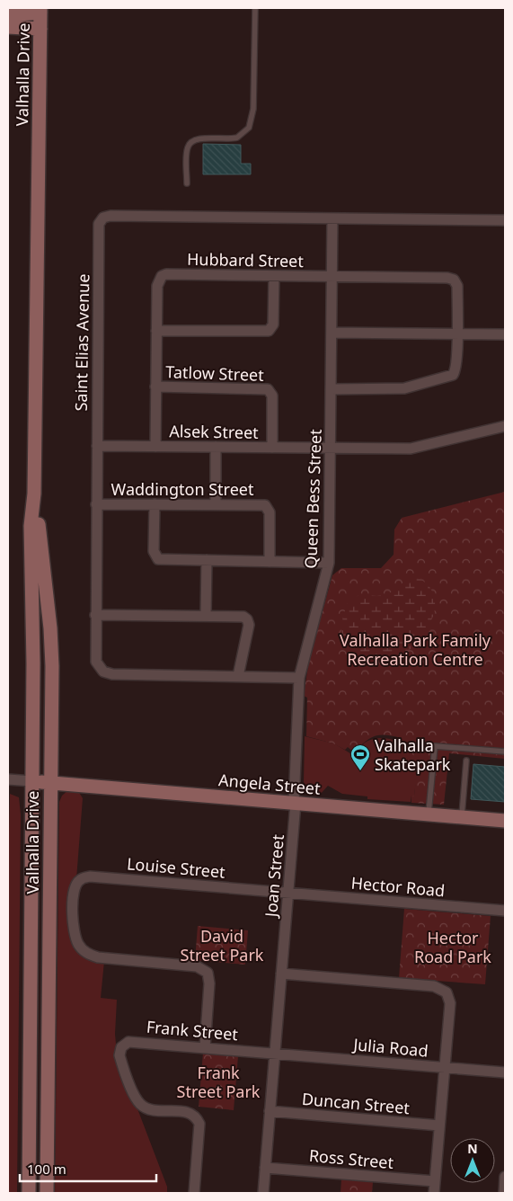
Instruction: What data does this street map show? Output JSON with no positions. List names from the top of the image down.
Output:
{
  "streets": {
    "main road": ["Valhalla Drive", "Angela Street"],
    "street": [
      "Hubbard Street",
      "Saint Elias Avenue",
      "Tatlow Street",
      "Alsek Street",
      "Waddington Street",
      "Queen Bess Street",
      "Louise Street",
      "Joan Street",
      "Hector Road",
      "Frank Street",
      "Julia Road",
      "Duncan Street",
      "Ross Street"
    ]
  },
  "crossings": [
    ["Valhalla Drive", "Angela Street"],
    ["Hubbard Street", "Queen Bess Street"],
    ["Saint Elias Avenue", "Alsek Street"],
    ["Saint Elias Avenue", "Waddington Street"],
    ["Saint Elias Avenue", "Queen Bess Street"],
    ["Tatlow Street", "Alsek Street"],
    ["Alsek Street", "Queen Bess Street"],
    ["Queen Bess Street", "Angela Street"],
    ["Queen Bess Street", "Joan Street"],
    ["Angela Street", "Joan Street"],
    ["Louise Street", "Joan Street"],
    ["Louise Street", "Hector Road"],
    ["Louise Street", "Frank Street"],
    ["Joan Street", "Hector Road"],
    ["Joan Street", "Frank Street"],
    ["Joan Street", "Julia Road"],
    ["Joan Street", "Duncan Street"],
    ["Joan Street", "Ross Street"],
    ["Frank Street", "Julia Road"]
  ],
  "parks": [
    "Valhalla Park Family Recreation Centre",
    "David Street Park",
    "Hector Road Park",
    "Frank Street Park"
  ],
  "places": {
    "sports": ["Valhalla Skatepark"]
  },
  "scale_bar": "100 m",
  "north": "top"
}
